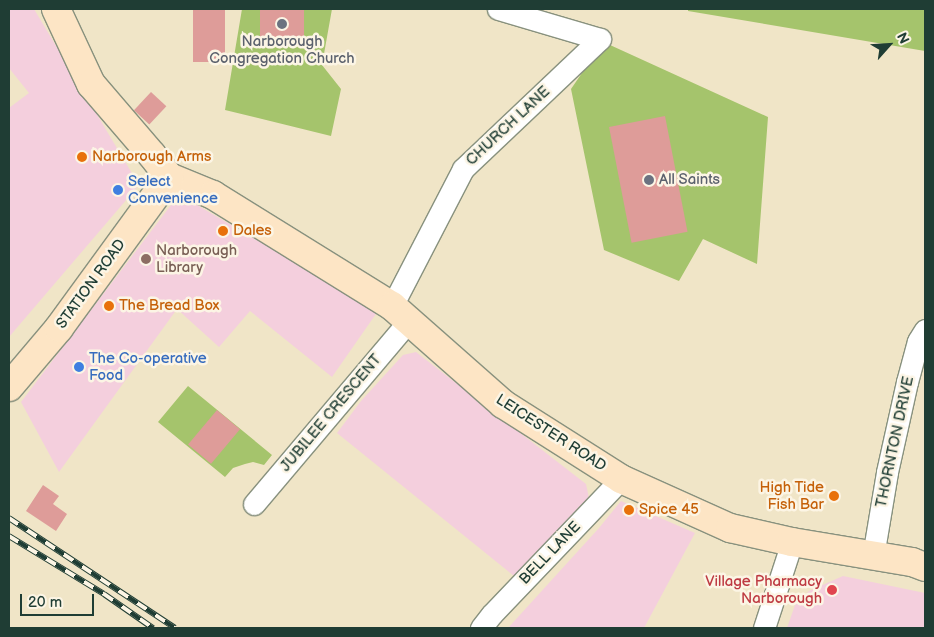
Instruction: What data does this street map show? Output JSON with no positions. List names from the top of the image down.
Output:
{
  "streets": {
    "street": [
      "CHURCH LANE",
      "STATION ROAD",
      "JUBILEE CRESCENT",
      "LEICESTER ROAD",
      "THORNTON DRIVE",
      "BELL LANE"
    ]
  },
  "crossings": [
    ["CHURCH LANE", "JUBILEE CRESCENT"],
    ["CHURCH LANE", "LEICESTER ROAD"],
    ["STATION ROAD", "LEICESTER ROAD"],
    ["JUBILEE CRESCENT", "LEICESTER ROAD"],
    ["LEICESTER ROAD", "THORNTON DRIVE"],
    ["LEICESTER ROAD", "BELL LANE"]
  ],
  "places": [
    "Narborough Congregation Church",
    "Narborough Arms",
    "All Saints",
    "Select Convenience",
    "Dales",
    "Narborough Library",
    "The Bread Box",
    "The Co-operative Food",
    "High Tide Fish Bar",
    "Spice 45",
    "Village Pharmacy Narborough"
  ],
  "scale_bar": "20 m",
  "north": "top right"
}
